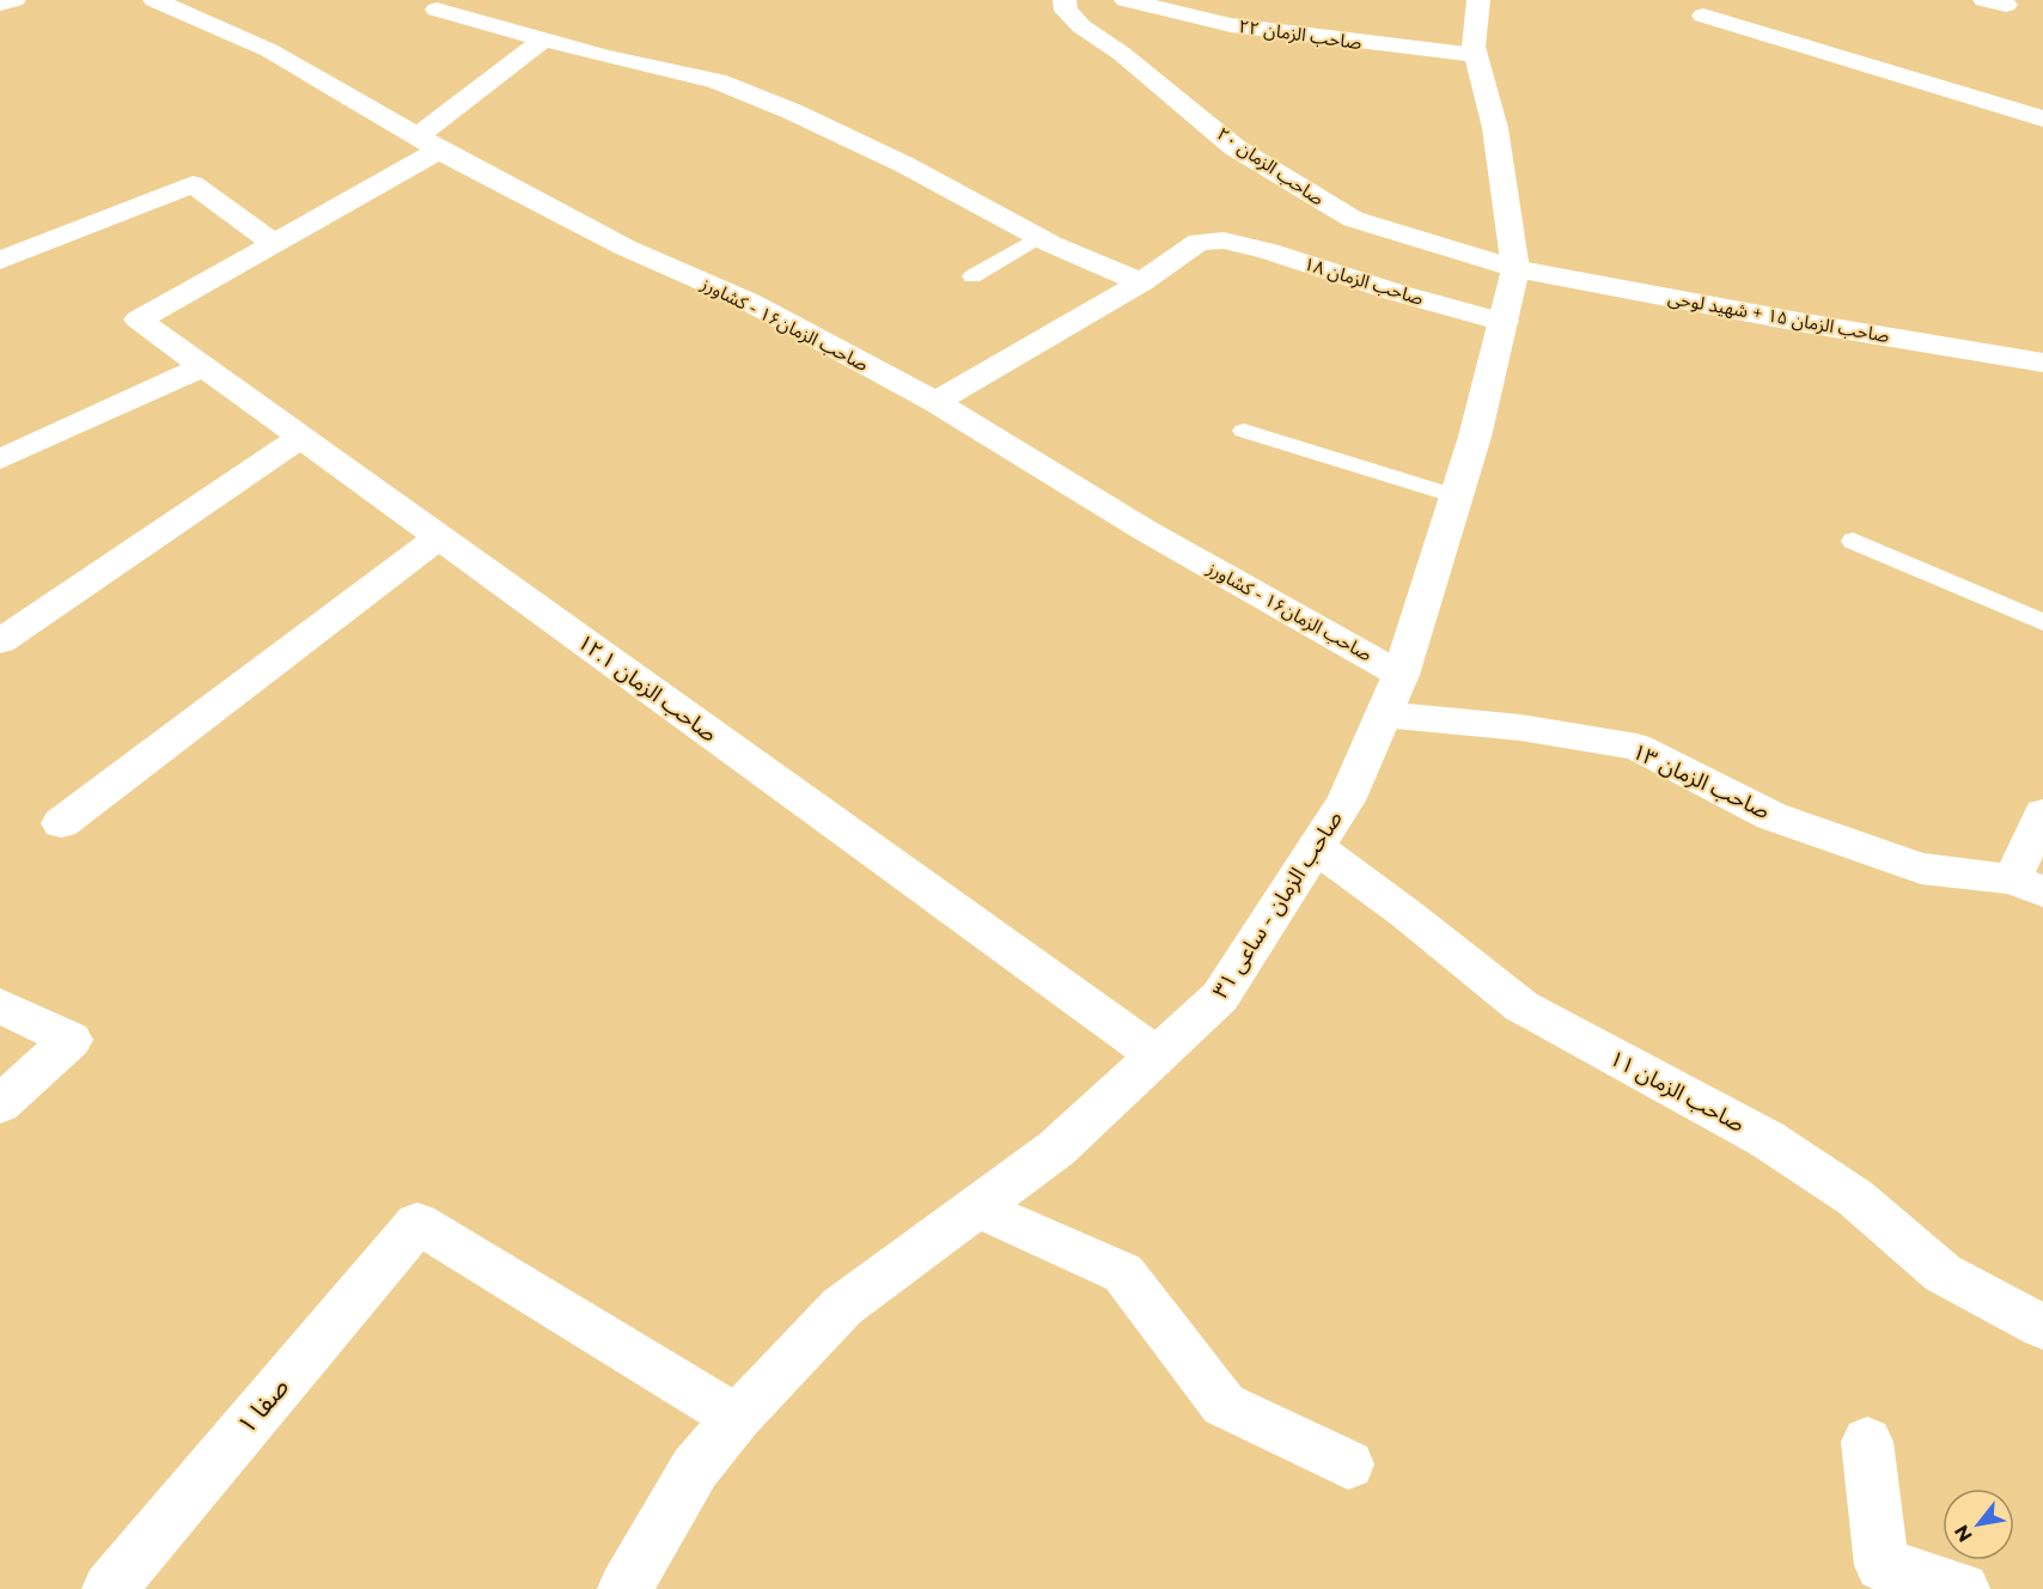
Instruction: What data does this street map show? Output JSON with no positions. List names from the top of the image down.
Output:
{
  "streets": {
    "street": [
      "صاحب الزمان ۲۲",
      "صاحب الزمان ۲۰",
      "صاحب الزمان ۱۸",
      "صاحب الزمان ۱۵ + شهید لوحی",
      "صاحب الزمان۱۶ - کشاورز",
      "صاحب الزمان ۱۲.۱",
      "صاحب الزمان ۱۳",
      "صاحب الزمان - ساعی ۳۱",
      "صاحب الزمان ۱۱",
      "صفا ۱"
    ]
  },
  "crossings": [
    ["صاحب الزمان ۲۲", "صاحب الزمان - ساعی ۳۱"],
    ["صاحب الزمان ۲۰", "صاحب الزمان ۱۵ + شهید لوحی"],
    ["صاحب الزمان ۲۰", "صاحب الزمان - ساعی ۳۱"],
    ["صاحب الزمان ۱۸", "صاحب الزمان - ساعی ۳۱"],
    ["صاحب الزمان ۱۵ + شهید لوحی", "صاحب الزمان - ساعی ۳۱"],
    ["صاحب الزمان۱۶ - کشاورز", "صاحب الزمان - ساعی ۳۱"],
    ["صاحب الزمان ۱۲.۱", "صاحب الزمان - ساعی ۳۱"],
    ["صاحب الزمان ۱۳", "صاحب الزمان - ساعی ۳۱"],
    ["صاحب الزمان - ساعی ۳۱", "صاحب الزمان ۱۱"],
    ["صاحب الزمان - ساعی ۳۱", "صفا ۱"]
  ],
  "north": "bottom left"
}
